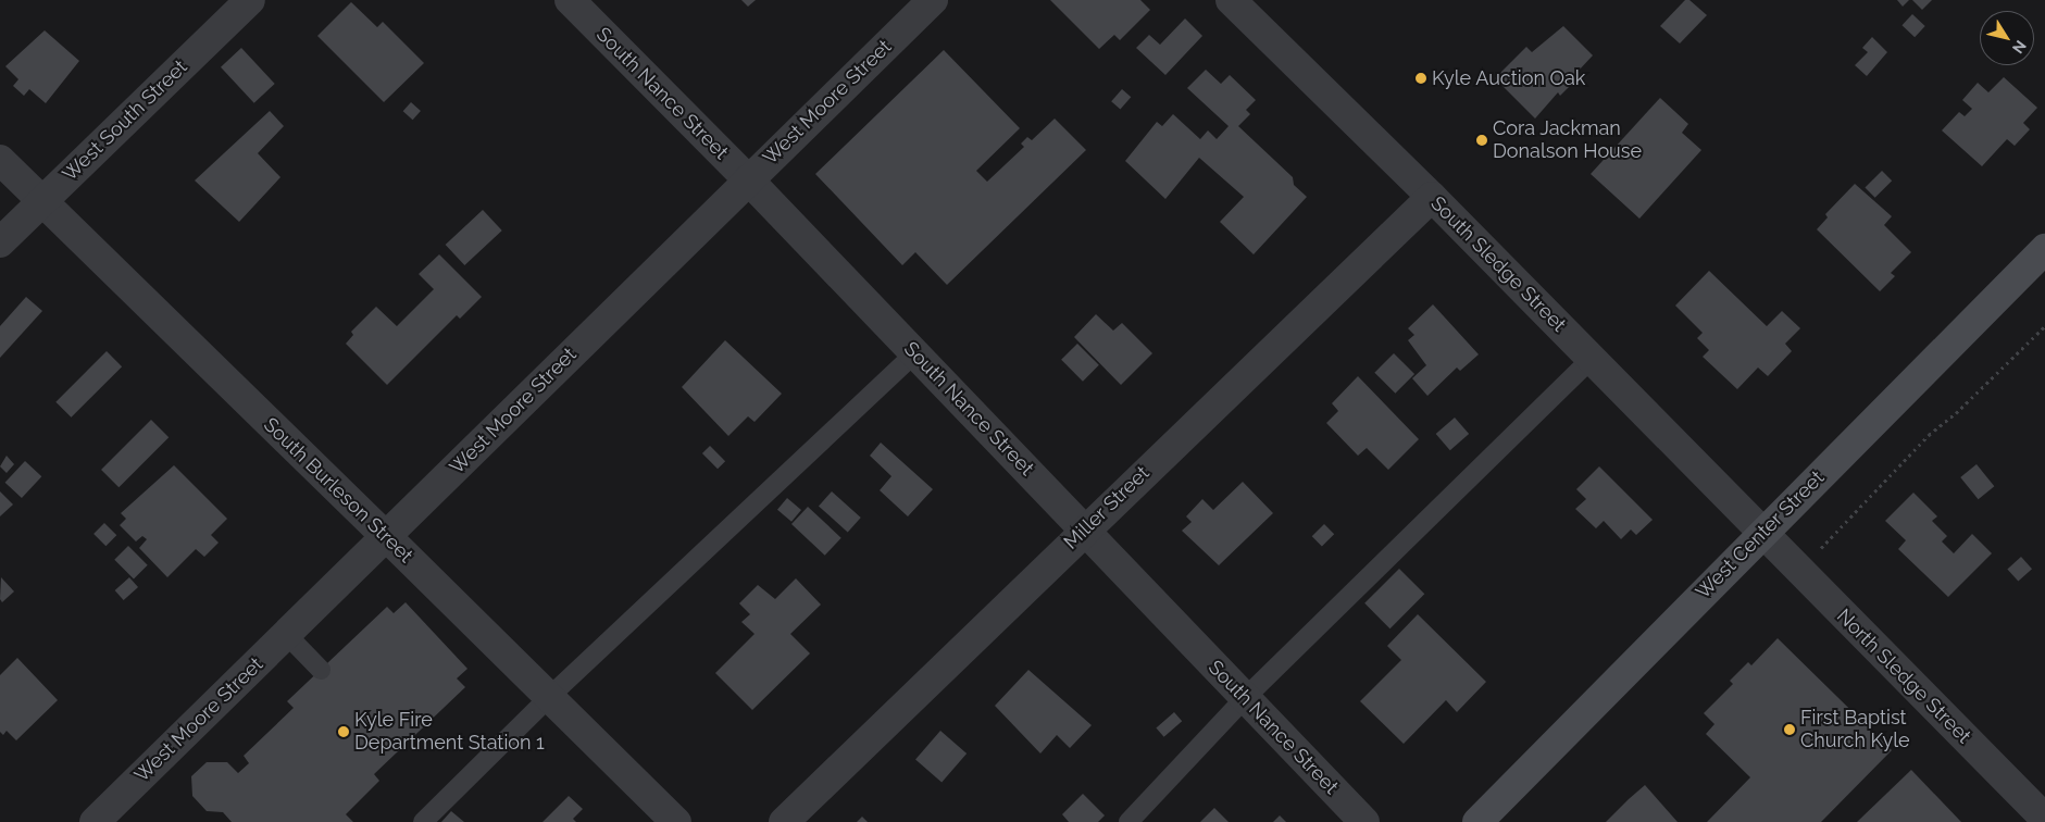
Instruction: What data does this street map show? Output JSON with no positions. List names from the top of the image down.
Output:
{
  "streets": {
    "main road": ["West Center Street"],
    "street": [
      "South Nance Street",
      "West Moore Street",
      "West South Street",
      "South Sledge Street",
      "South Burleson Street",
      "Miller Street",
      "North Sledge Street"
    ]
  },
  "crossings": [
    ["South Nance Street", "West Moore Street"],
    ["South Nance Street", "Miller Street"],
    ["West Moore Street", "South Burleson Street"],
    ["West South Street", "South Burleson Street"],
    ["South Sledge Street", "Miller Street"],
    ["South Sledge Street", "West Center Street"],
    ["South Sledge Street", "North Sledge Street"],
    ["West Center Street", "North Sledge Street"]
  ],
  "places": [
    "Kyle Auction Oak",
    "Cora Jackman Donalson House",
    "First Baptist Church Kyle",
    "Kyle Fire Department Station 1"
  ],
  "north": "bottom right"
}
